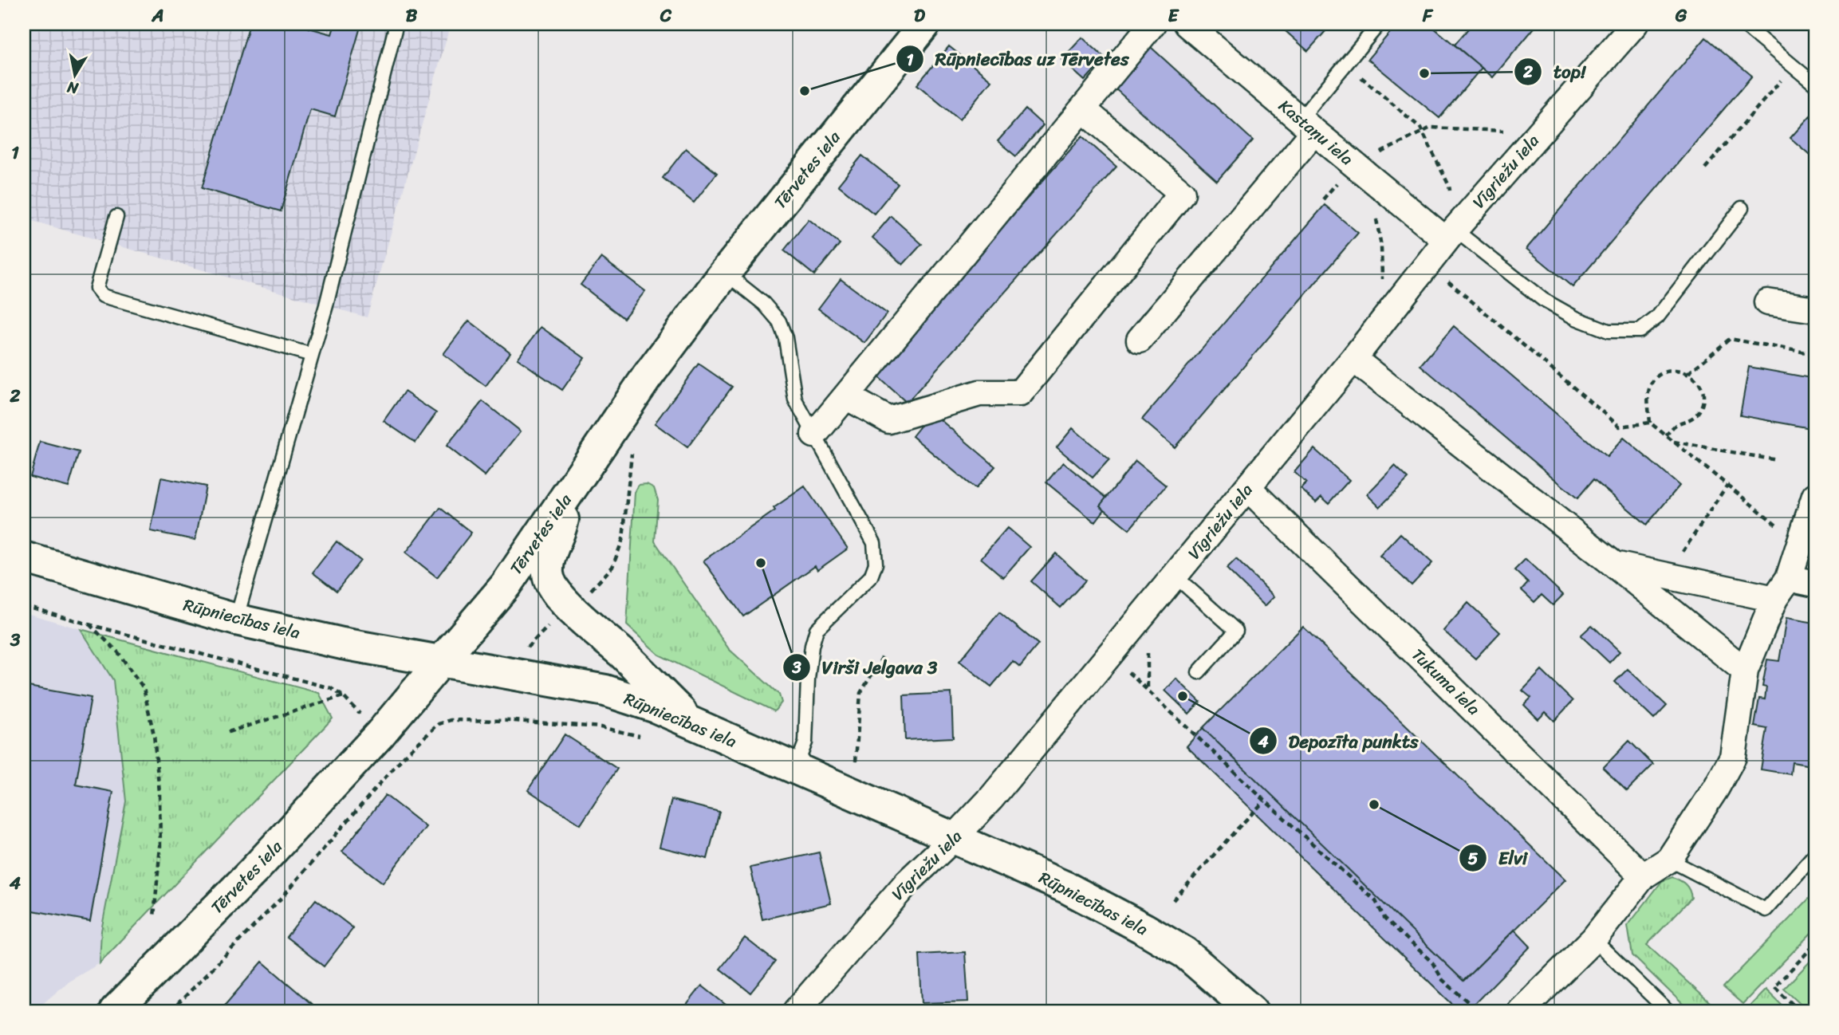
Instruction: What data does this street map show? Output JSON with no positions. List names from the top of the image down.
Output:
{
  "streets": {
    "main road": ["Tērvetes iela", "Rūpniecības iela"],
    "street": ["Kastaņu iela", "Vīgriežu iela", "Tukuma iela"]
  },
  "crossings": [
    ["Kastaņu iela", "Vīgriežu iela"],
    ["Tērvetes iela", "Rūpniecības iela"],
    ["Vīgriežu iela", "Rūpniecības iela"],
    ["Vīgriežu iela", "Tukuma iela"]
  ],
  "places": [
    "top!",
    "Rūpniecības uz Tērvetes",
    "Virši Jelgava 3",
    "Depozīta punkts",
    "Elvi"
  ],
  "north": "bottom",
  "grid": {
    "columns": [
      "A",
      "B",
      "C",
      "D",
      "E",
      "F",
      "G"
    ],
    "rows": [
      "1",
      "2",
      "3",
      "4"
    ]
  }
}
